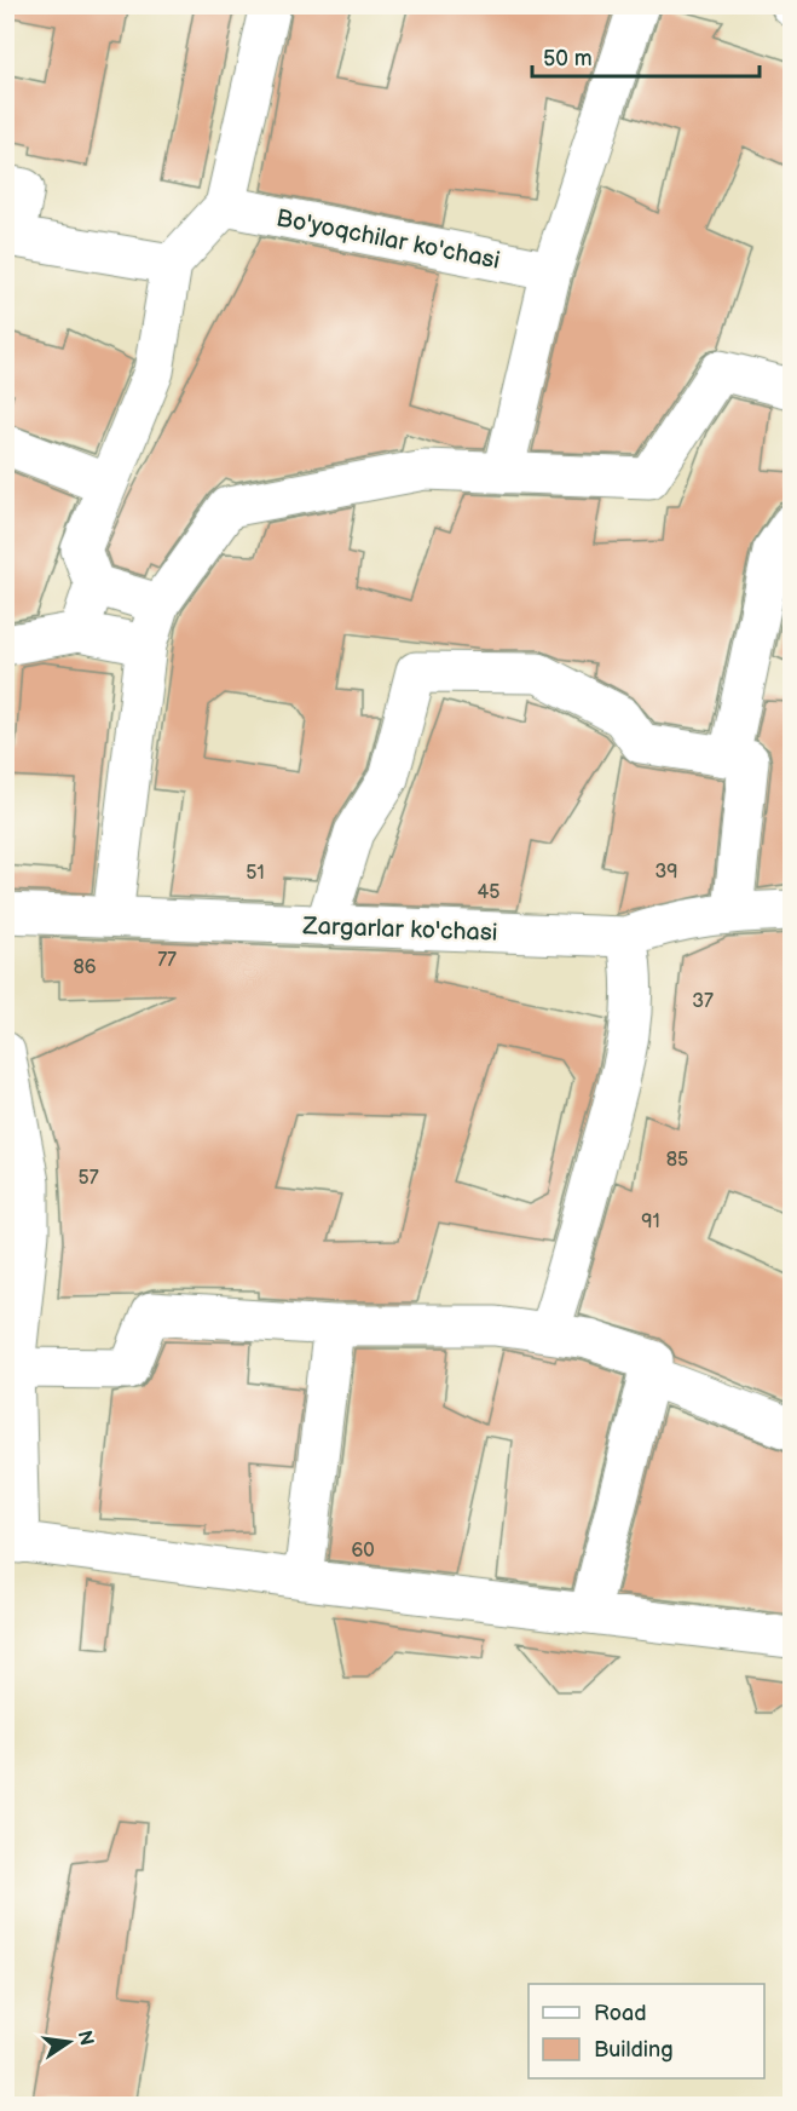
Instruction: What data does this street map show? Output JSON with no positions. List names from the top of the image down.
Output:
{
  "streets": {
    "street": ["Bo'yoqchilar ko'chasi", "Zargarlar ko'chasi"]
  },
  "house_numbers": [
    "39",
    "51",
    "45",
    "77",
    "86",
    "37",
    "85",
    "57",
    "91",
    "60"
  ],
  "legend": ["Road", "Building"],
  "scale_bar": "50 m",
  "north": "right"
}
